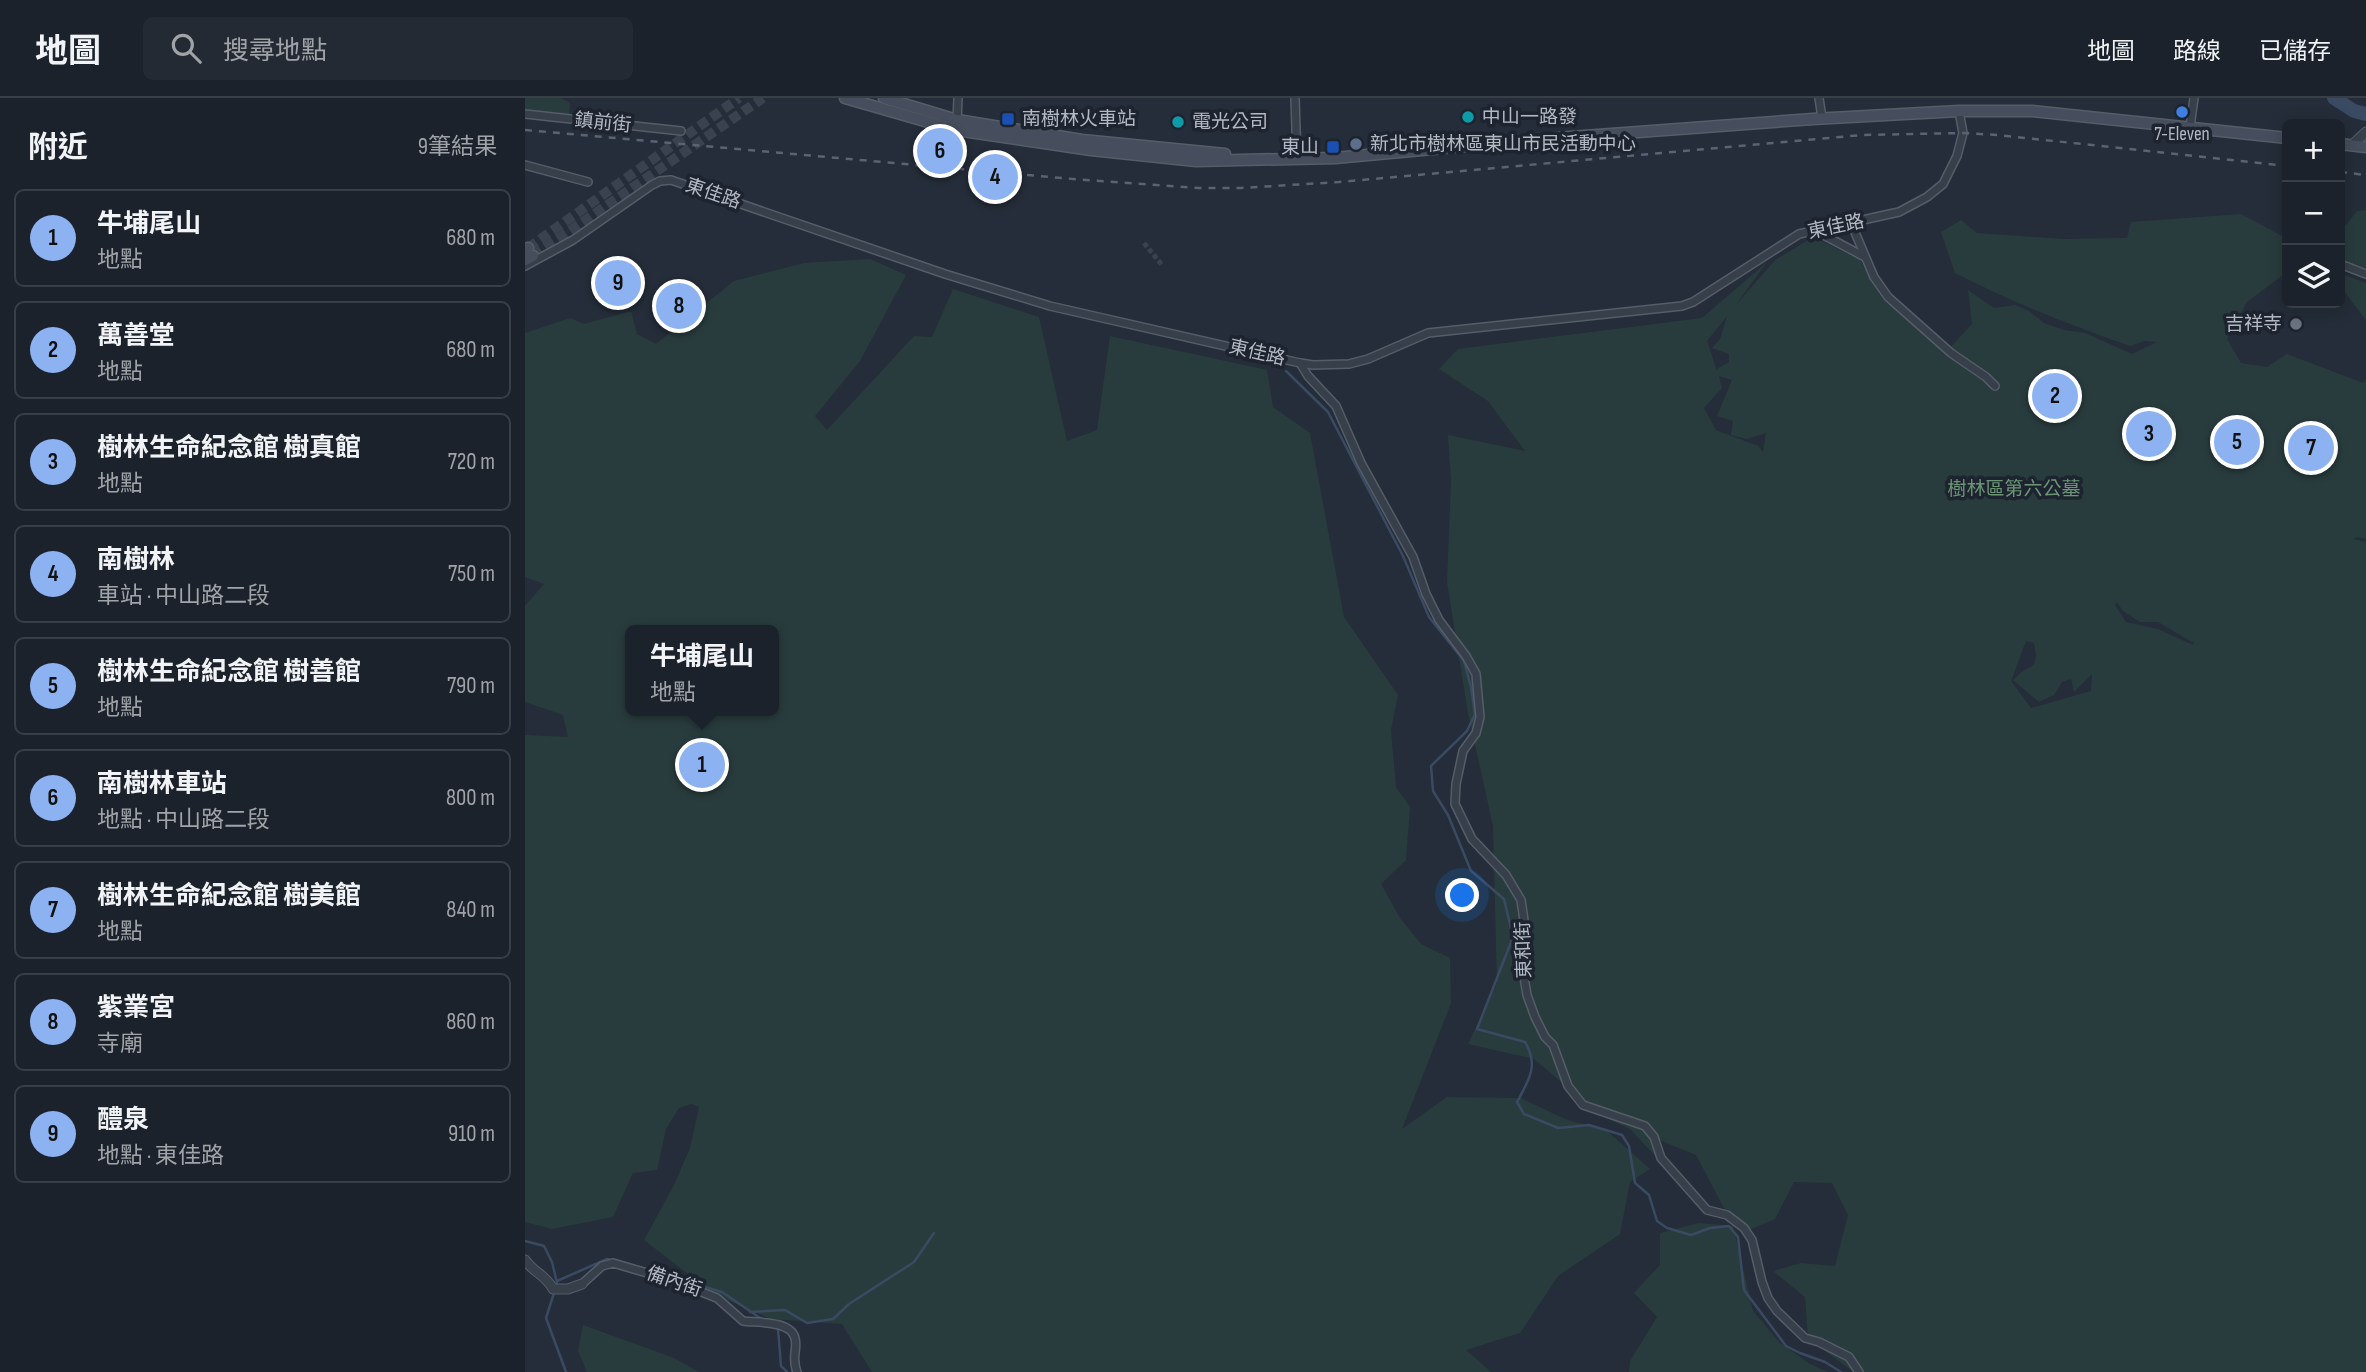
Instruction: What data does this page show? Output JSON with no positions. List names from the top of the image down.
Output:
{
  "streets": {
    "street": [
      "鎮前街",
      "東佳路",
      "東和街",
      "備內街"
    ]
  },
  "crossings": [
    ["東佳路", "東和街"]
  ],
  "parks": ["樹林區第六公墓"],
  "places": {
    "other": [
      "7-Eleven",
      "中山一路發",
      "電光公司",
      "新北市樹林區東山市民活動中心",
      "吉祥寺"
    ],
    "transit": ["南樹林火車站", "東山"]
  },
  "page": {
    "header": "地圖",
    "search": "搜尋地點",
    "nav": ["地圖", "路線", "已儲存"],
    "heading": ["附近", "9筆結果"],
    "map_buttons": ["+", "−"],
    "pins": [
      "6",
      "4",
      "9",
      "8",
      "2",
      "3",
      "5",
      "7",
      "1"
    ],
    "list": [
      {
        "mark": "1",
        "name": "牛埔尾山",
        "note": "地點",
        "value": "680 m"
      },
      {
        "mark": "2",
        "name": "萬善堂",
        "note": "地點",
        "value": "680 m"
      },
      {
        "mark": "3",
        "name": "樹林生命紀念館 樹真館",
        "note": "地點",
        "value": "720 m"
      },
      {
        "mark": "4",
        "name": "南樹林",
        "note": "車站 · 中山路二段",
        "value": "750 m"
      },
      {
        "mark": "5",
        "name": "樹林生命紀念館 樹善館",
        "note": "地點",
        "value": "790 m"
      },
      {
        "mark": "6",
        "name": "南樹林車站",
        "note": "地點 · 中山路二段",
        "value": "800 m"
      },
      {
        "mark": "7",
        "name": "樹林生命紀念館 樹美館",
        "note": "地點",
        "value": "840 m"
      },
      {
        "mark": "8",
        "name": "紫業宮",
        "note": "寺廟",
        "value": "860 m"
      },
      {
        "mark": "9",
        "name": "醴泉",
        "note": "地點 · 東佳路",
        "value": "910 m"
      }
    ],
    "popup": ["牛埔尾山", "地點"]
  }
}
